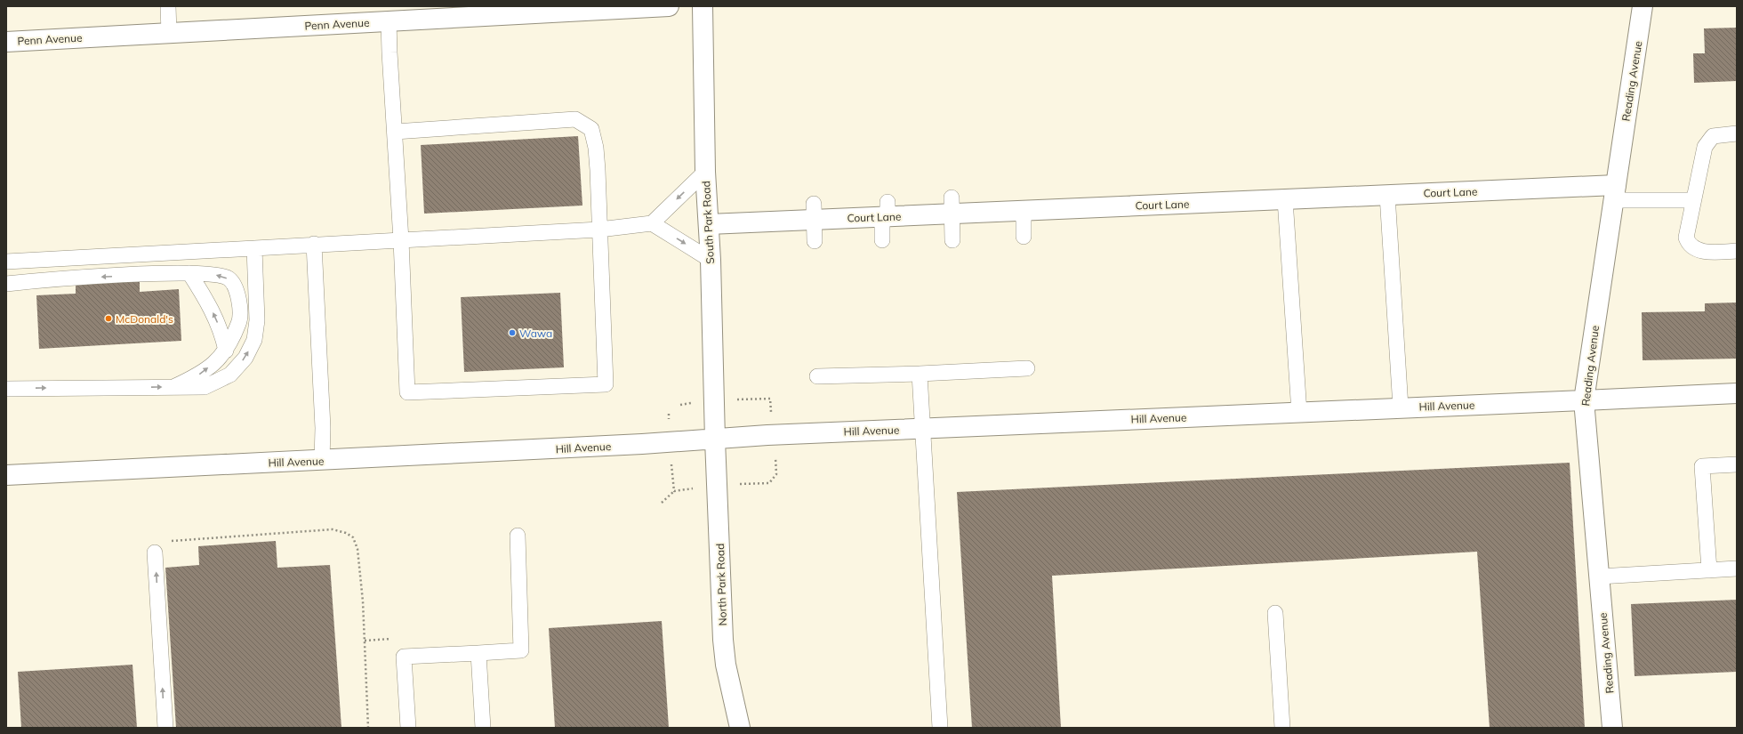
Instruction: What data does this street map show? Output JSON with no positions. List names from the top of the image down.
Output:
{
  "streets": {
    "street": [
      "Penn Avenue",
      "Reading Avenue",
      "Court Lane",
      "South Park Road",
      "Hill Avenue",
      "North Park Road"
    ]
  },
  "crossings": [
    ["Reading Avenue", "Court Lane"],
    ["Reading Avenue", "Hill Avenue"],
    ["Court Lane", "South Park Road"],
    ["South Park Road", "Hill Avenue"],
    ["South Park Road", "North Park Road"],
    ["Hill Avenue", "North Park Road"]
  ],
  "places": ["McDonald's", "Wawa"]
}
